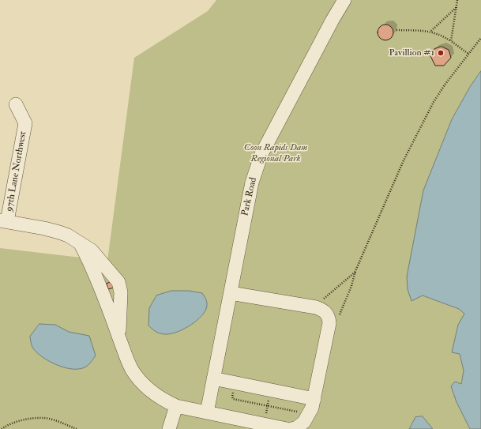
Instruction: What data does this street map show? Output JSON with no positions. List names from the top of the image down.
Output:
{
  "streets": {
    "street": ["97th Lane Northwest", "Park Road"]
  },
  "parks": ["Coon Rapids Dam Regional Park"],
  "places": ["Pavillion #1"]
}
